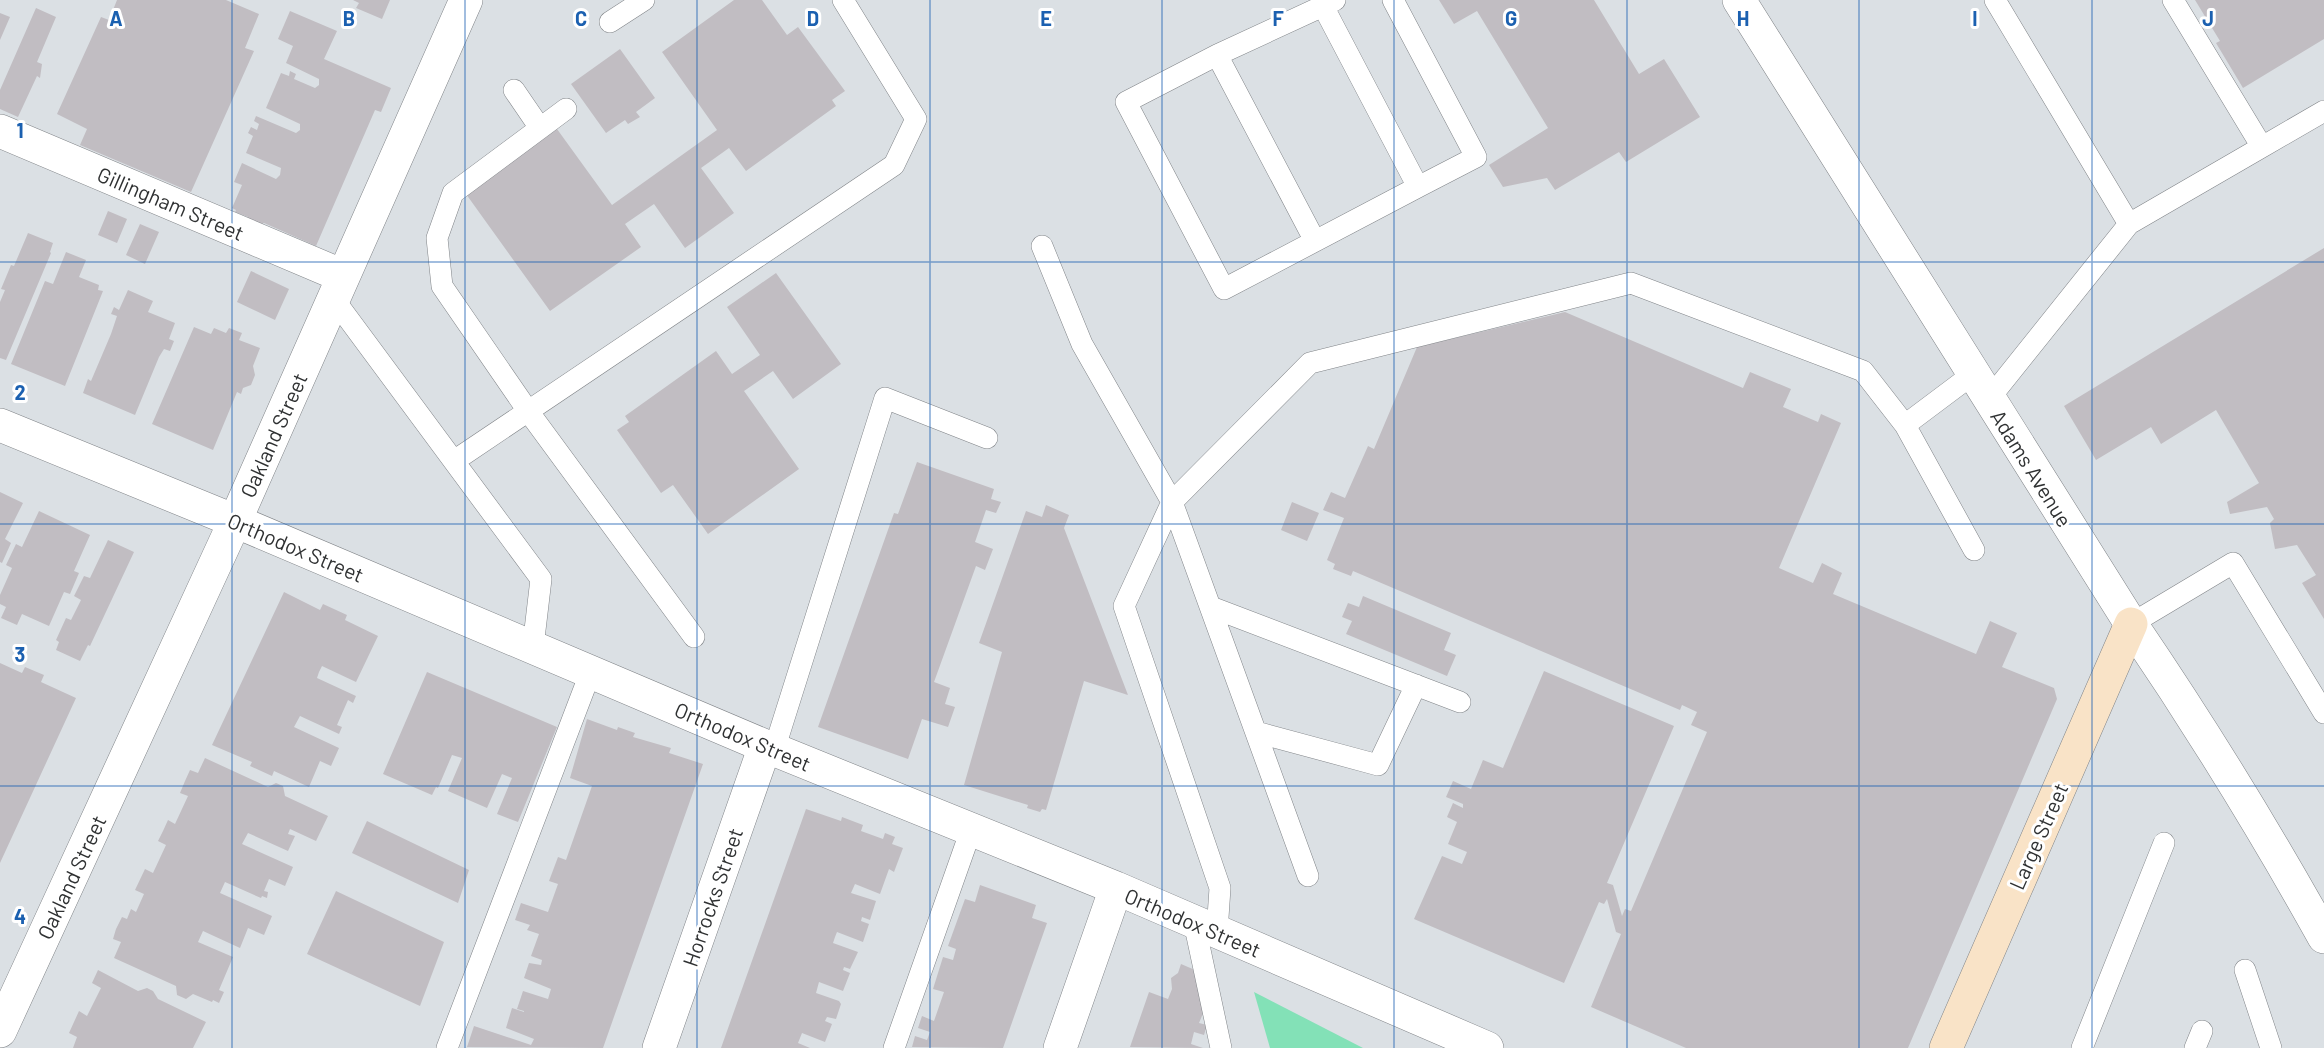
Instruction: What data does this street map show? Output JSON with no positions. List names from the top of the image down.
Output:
{
  "streets": {
    "street": [
      "Gillingham Street",
      "Oakland Street",
      "Adams Avenue",
      "Orthodox Street",
      "Large Street",
      "Horrocks Street"
    ]
  },
  "crossings": [
    ["Gillingham Street", "Oakland Street"],
    ["Oakland Street", "Orthodox Street"],
    ["Adams Avenue", "Large Street"],
    ["Orthodox Street", "Horrocks Street"]
  ],
  "grid": {
    "columns": [
      "A",
      "B",
      "C",
      "D",
      "E",
      "F",
      "G",
      "H",
      "I",
      "J"
    ],
    "rows": [
      "1",
      "2",
      "3",
      "4"
    ]
  }
}
